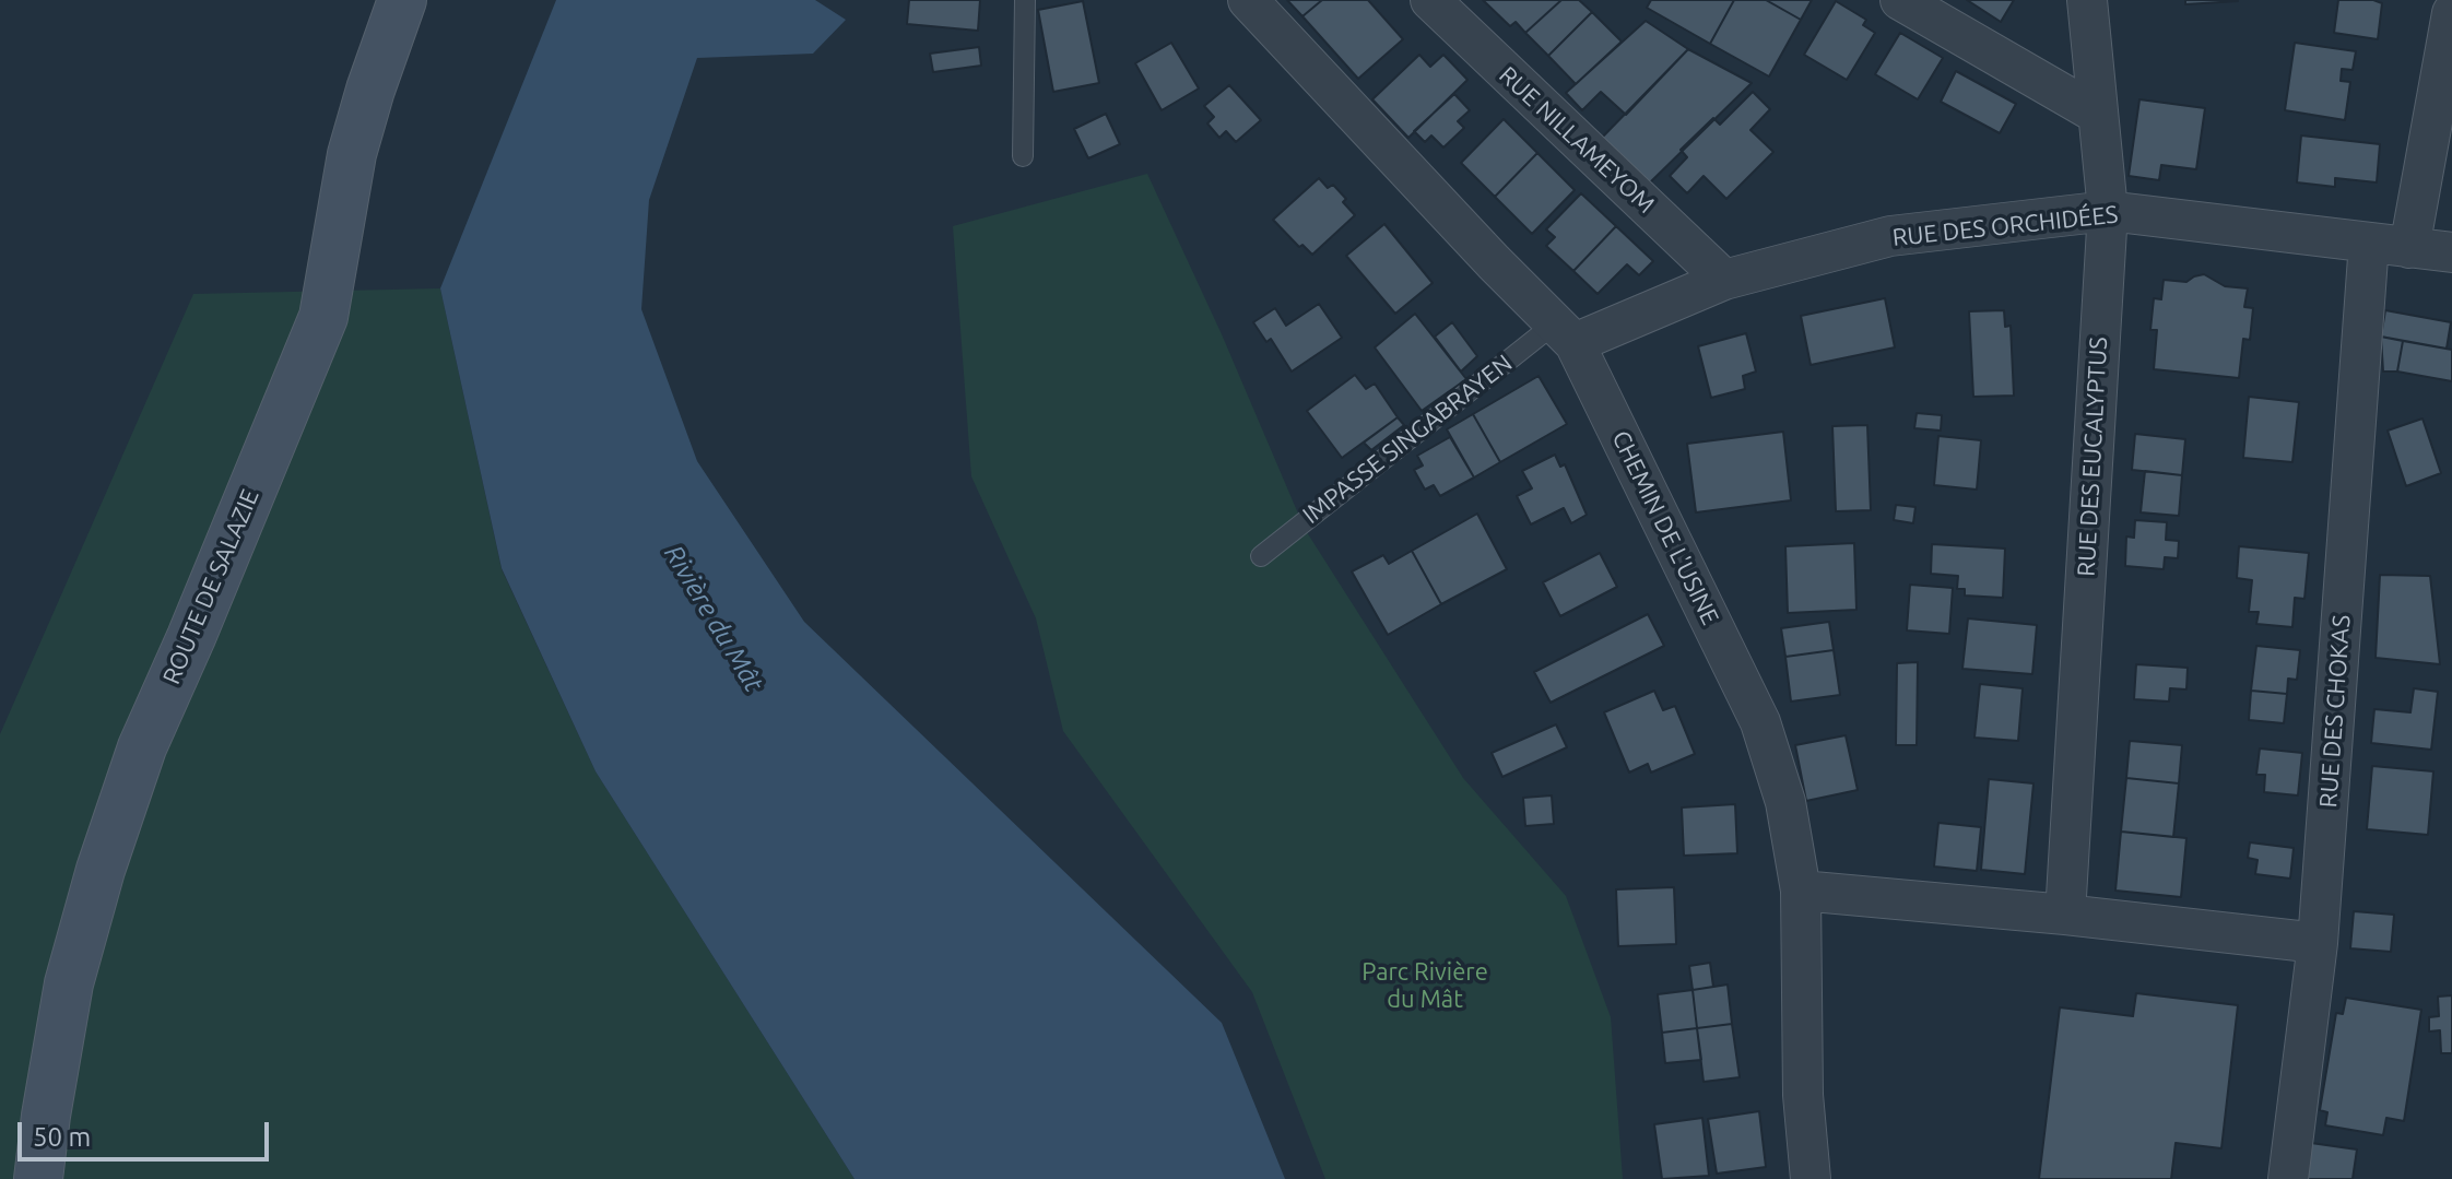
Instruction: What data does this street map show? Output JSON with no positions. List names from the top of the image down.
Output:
{
  "streets": {
    "main road": ["ROUTE DE SALAZIE"],
    "street": [
      "RUE NILLAMEYOM",
      "RUE DES ORCHIDÉES",
      "RUE DES EUCALYPTUS",
      "CHEMIN DE L'USINE",
      "RUE DES CHOKAS"
    ],
    "lane": ["IMPASSE SINGABRAYEN"]
  },
  "crossings": [
    ["RUE NILLAMEYOM", "RUE DES ORCHIDÉES"],
    ["RUE DES ORCHIDÉES", "IMPASSE SINGABRAYEN"],
    ["RUE DES ORCHIDÉES", "RUE DES EUCALYPTUS"],
    ["RUE DES ORCHIDÉES", "CHEMIN DE L'USINE"],
    ["RUE DES ORCHIDÉES", "RUE DES CHOKAS"],
    ["IMPASSE SINGABRAYEN", "CHEMIN DE L'USINE"]
  ],
  "water": ["Rivière du Mât"],
  "parks": ["Parc Rivière du Mât"],
  "scale_bar": "50 m"
}
